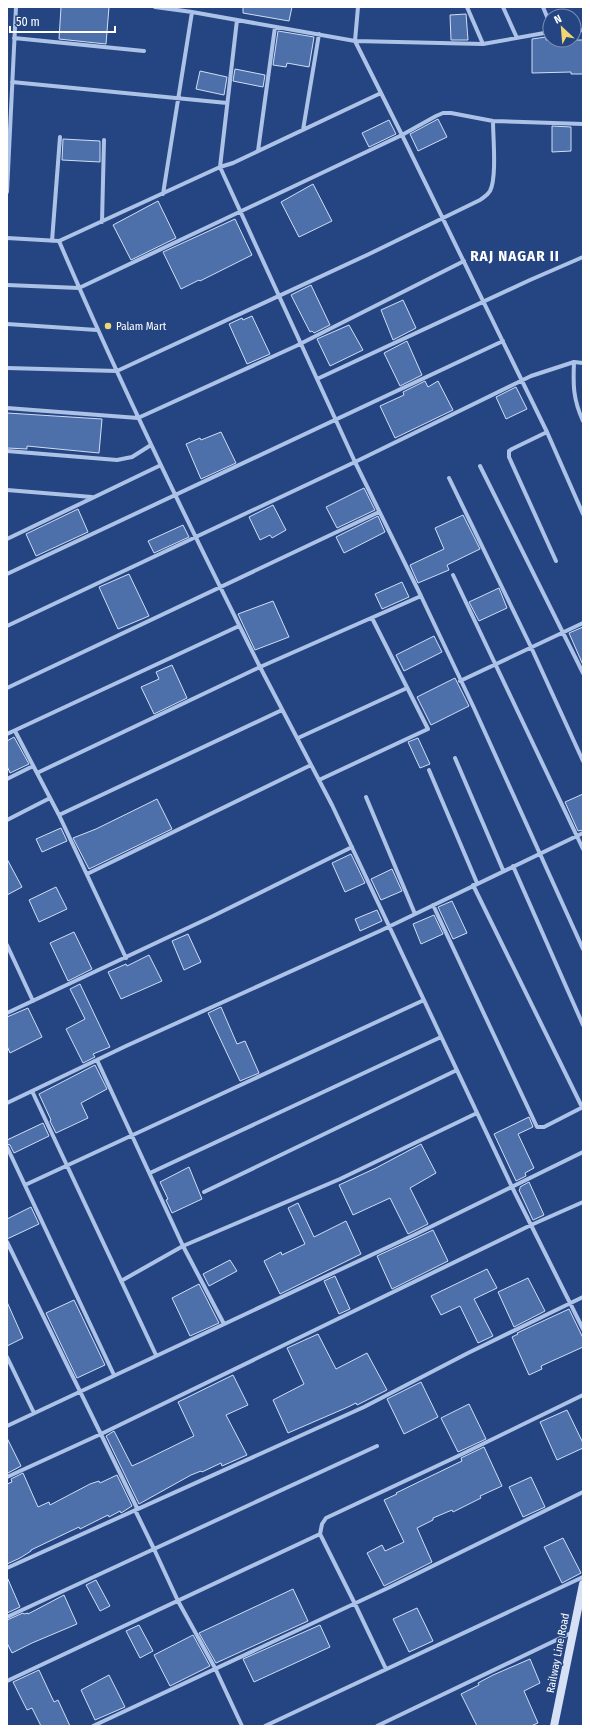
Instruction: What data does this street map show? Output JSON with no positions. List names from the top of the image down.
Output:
{
  "streets": {
    "street": ["Railway Line Road"]
  },
  "districts": ["RAJ NAGAR II"],
  "places": ["Palam Mart"],
  "scale_bar": "50 m",
  "north": "top left"
}
